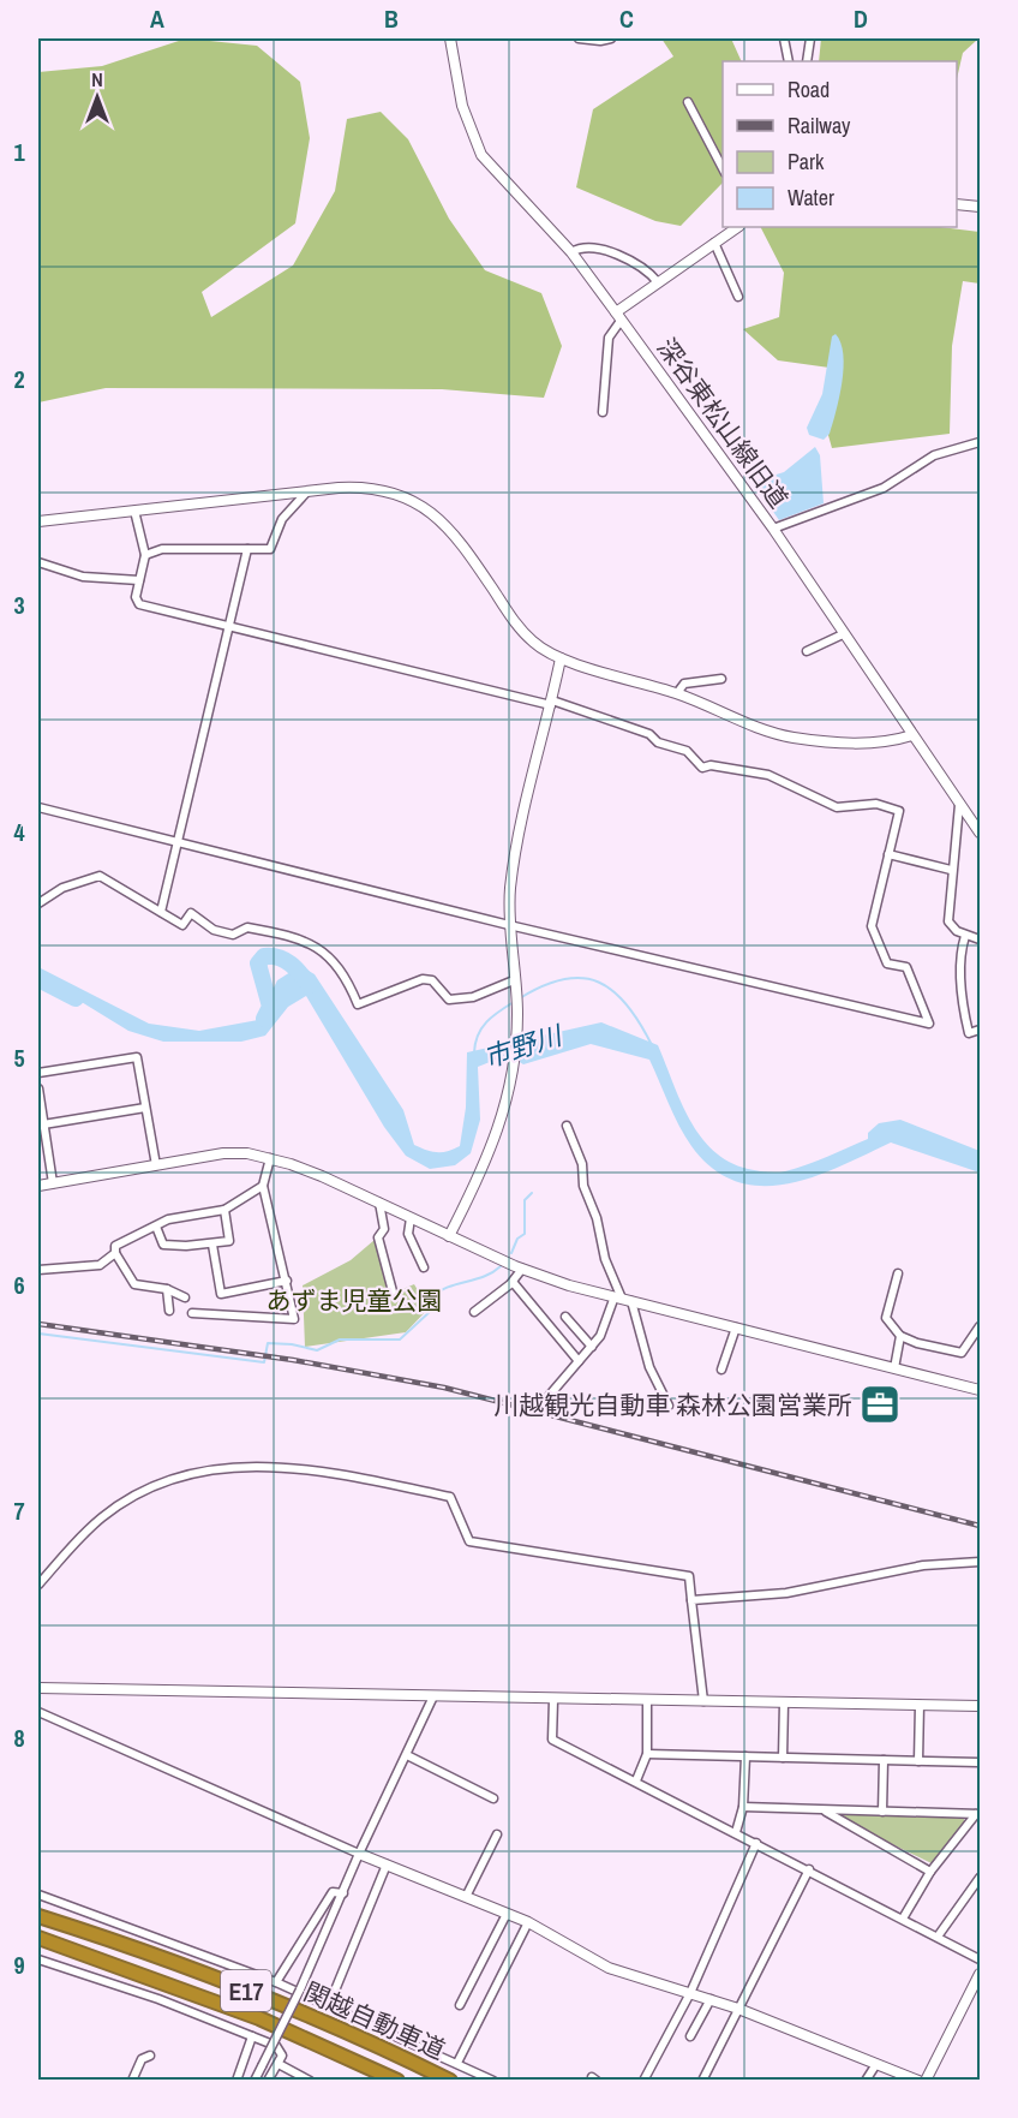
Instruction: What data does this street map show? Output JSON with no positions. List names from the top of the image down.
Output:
{
  "streets": {
    "highway": ["E17", "関越自動車道"],
    "street": ["深谷東松山線旧道"]
  },
  "water": ["市野川"],
  "parks": ["あずま児童公園"],
  "places": {
    "office": ["川越観光自動車 森林公園営業所"]
  },
  "legend": [
    "Road",
    "Railway",
    "Park",
    "Water"
  ],
  "north": "top",
  "grid": {
    "columns": [
      "A",
      "B",
      "C",
      "D"
    ],
    "rows": [
      "1",
      "2",
      "3",
      "4",
      "5",
      "6",
      "7",
      "8",
      "9"
    ]
  }
}
